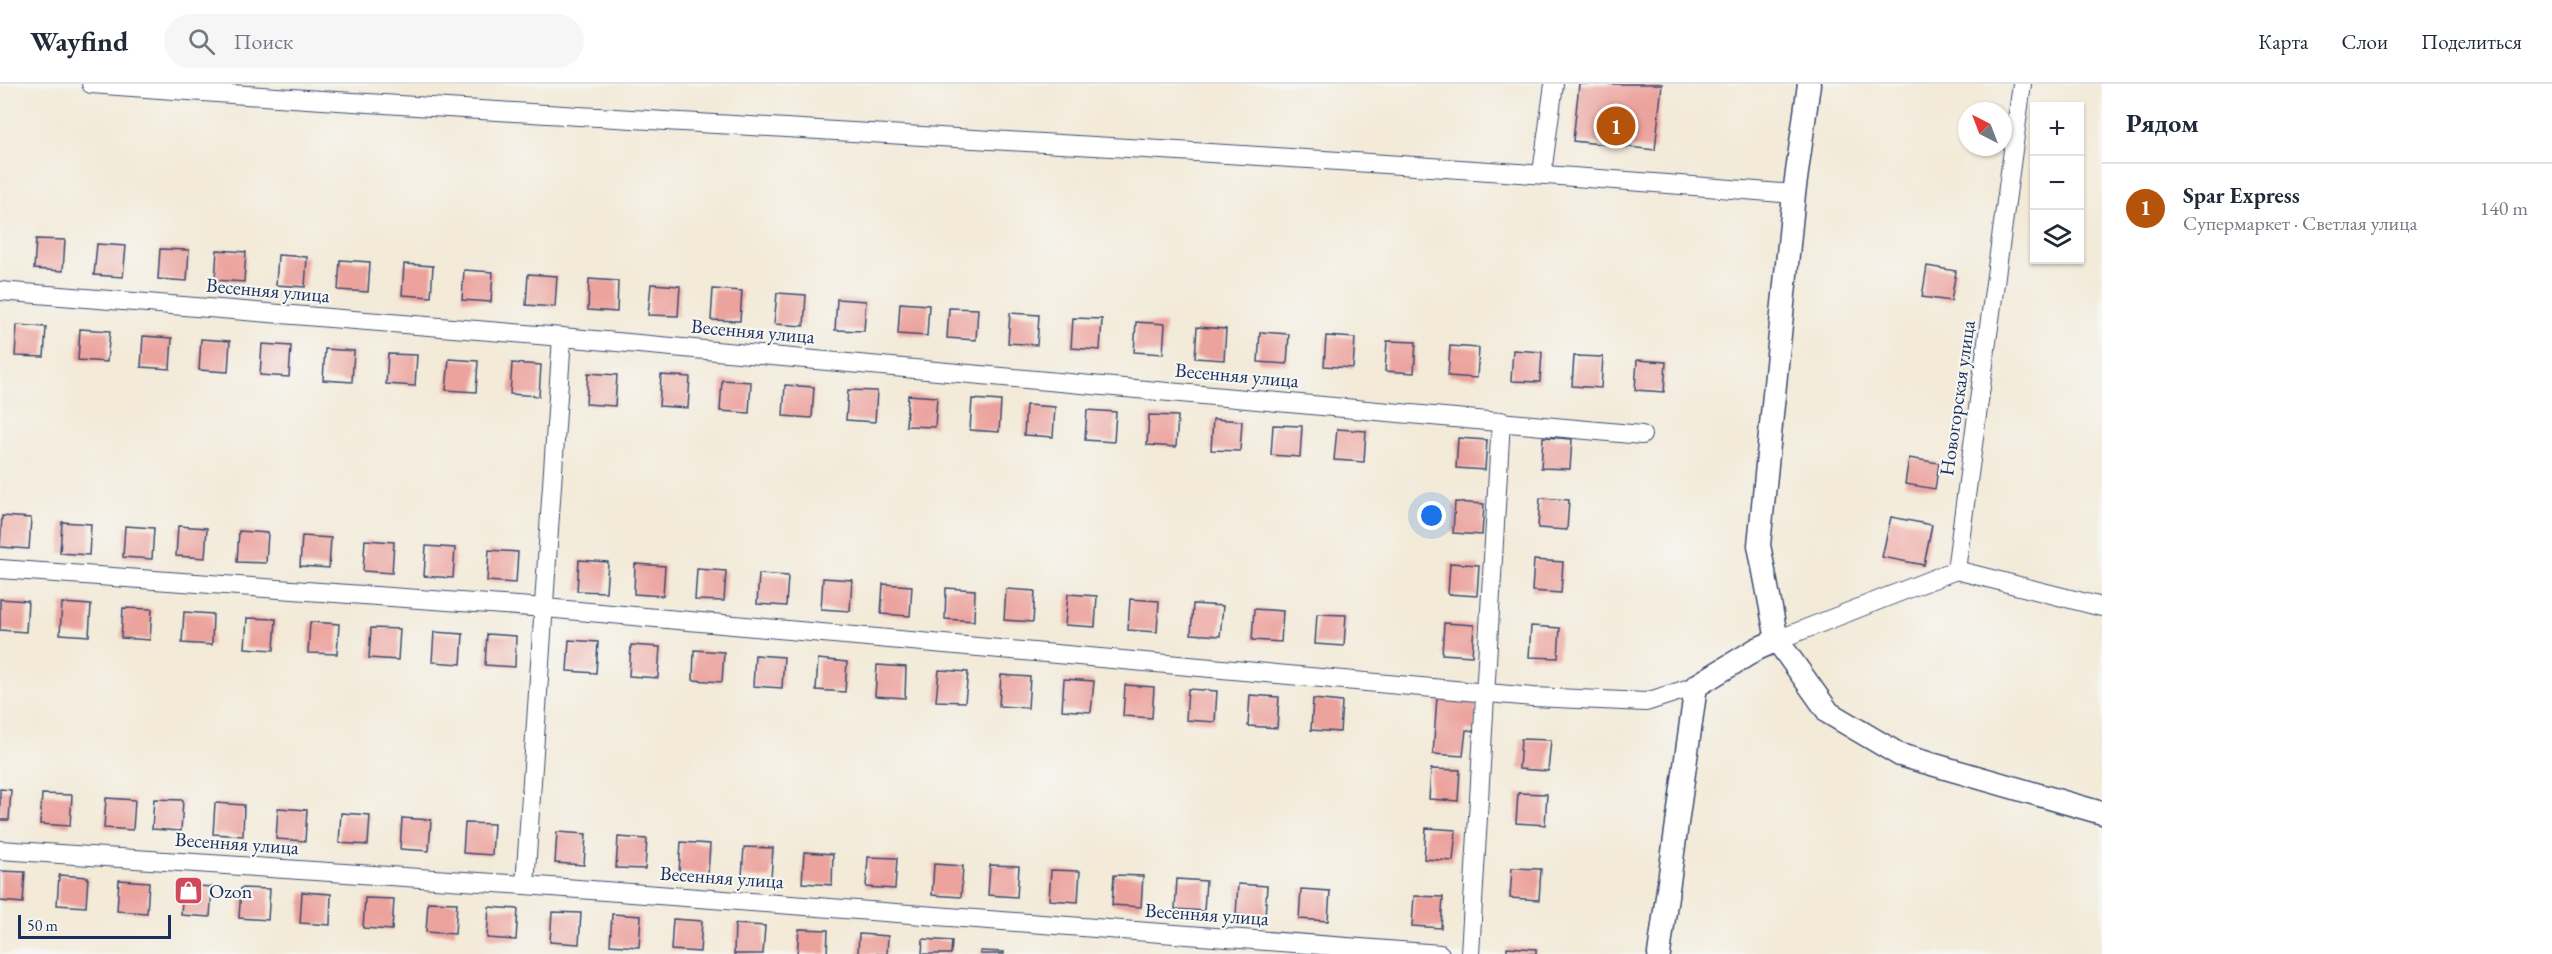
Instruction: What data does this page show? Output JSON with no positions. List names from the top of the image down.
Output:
{
  "streets": {
    "street": ["Весенняя улица", "Новогорская улица"]
  },
  "places": {
    "shop": ["Ozon"]
  },
  "scale_bar": "50 m",
  "north": "top left",
  "page": {
    "header": "Wayfind",
    "search": "Поиск",
    "nav": ["Карта", "Слои", "Поделиться"],
    "heading": "Рядом",
    "map_buttons": ["+", "−"],
    "pins": "1",
    "list": [
      {
        "mark": "1",
        "name": "Spar Express",
        "note": "Супермаркет · Светлая улица",
        "value": "140 m"
      }
    ],
    "scale": "50 m"
  }
}
